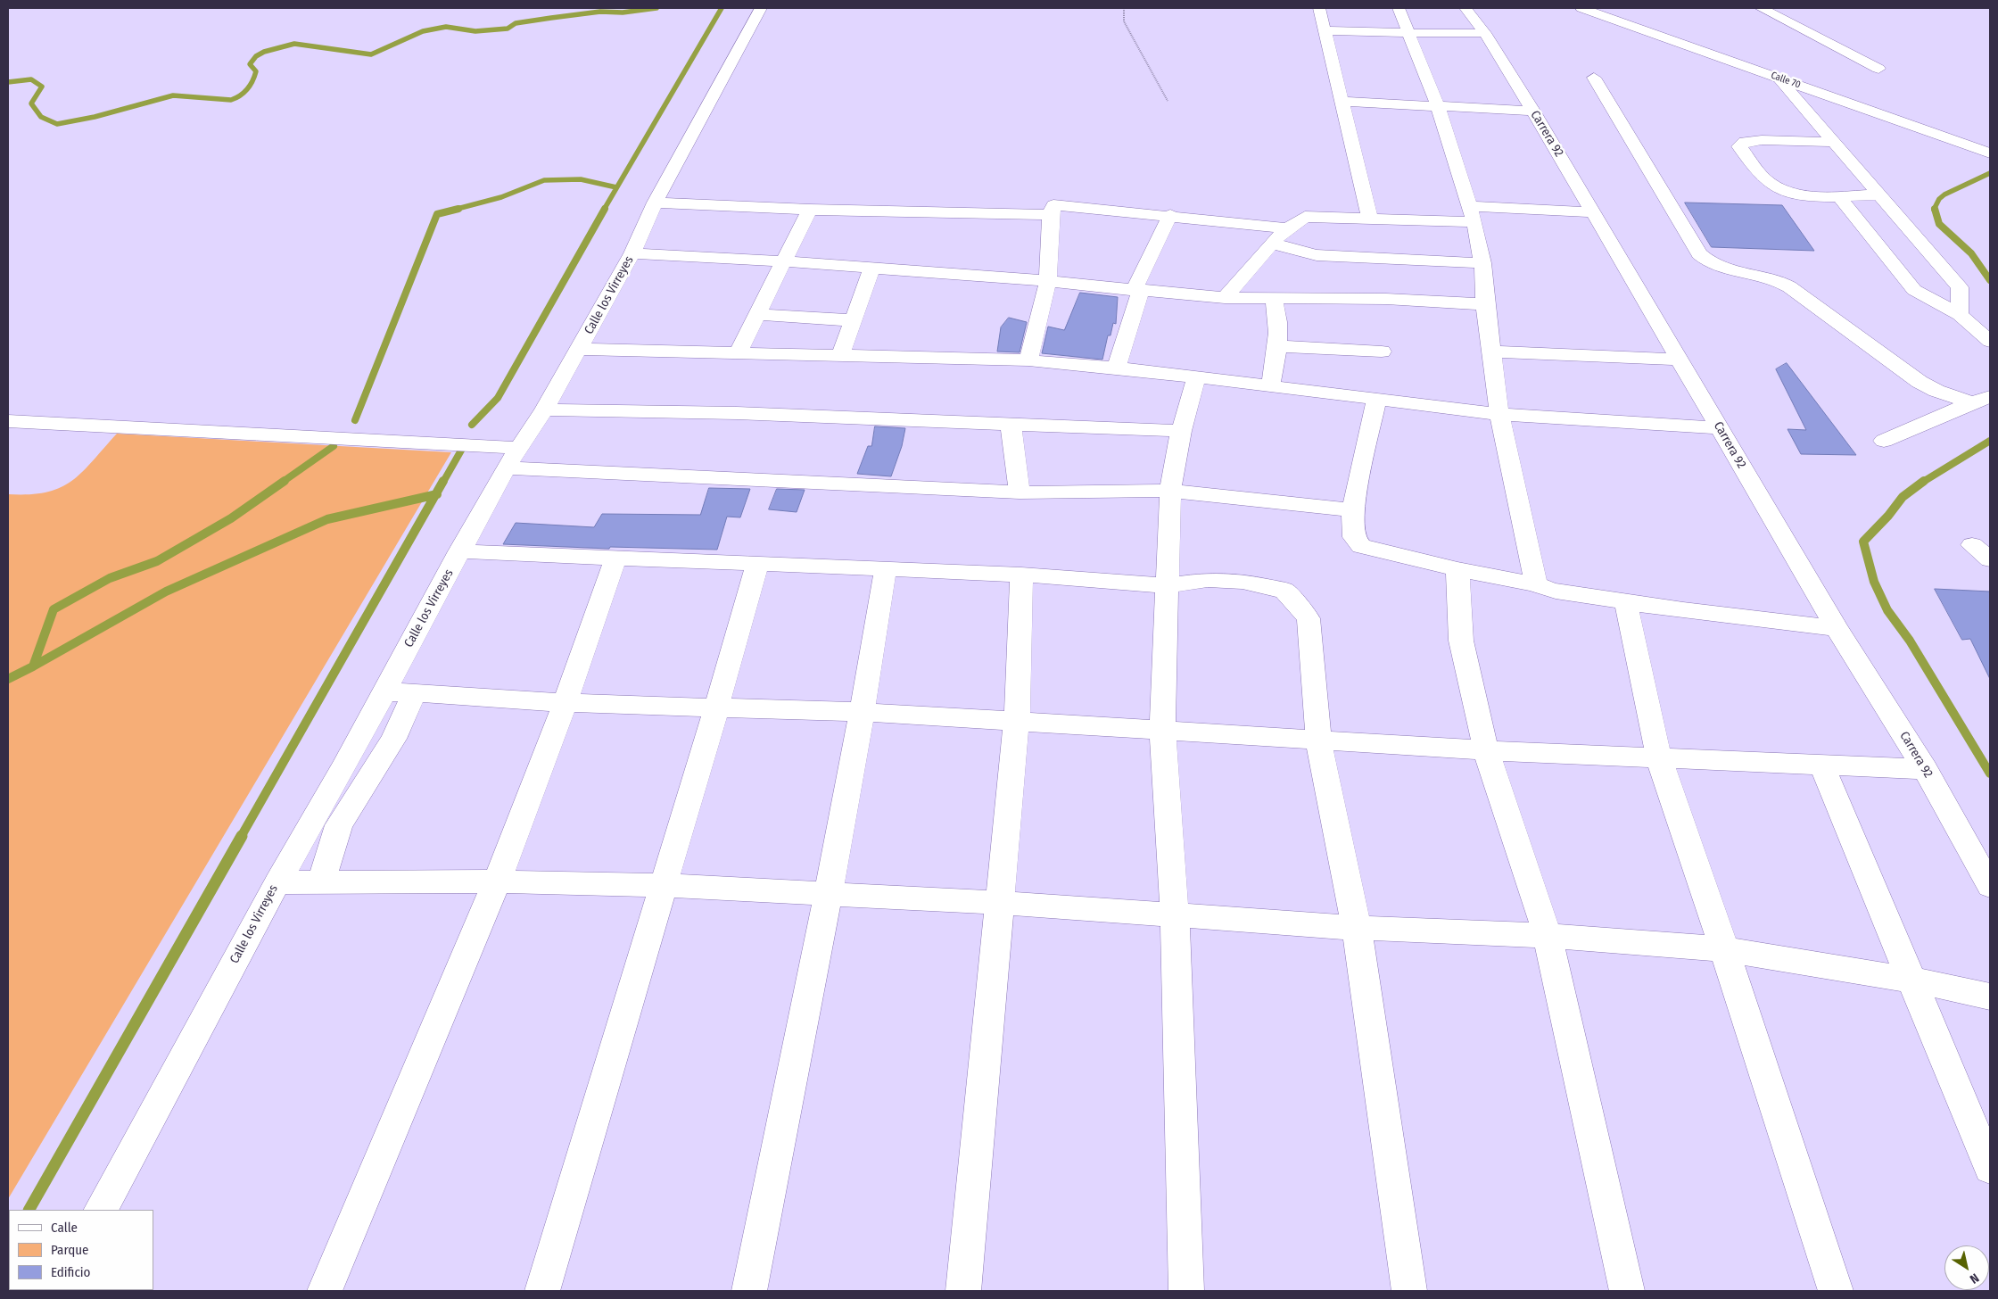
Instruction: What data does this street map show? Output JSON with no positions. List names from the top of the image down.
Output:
{
  "streets": {
    "street": ["Calle 70", "Carrera 92", "Calle los Virreyes"]
  },
  "legend": ["Calle", "Parque", "Edificio"],
  "north": "bottom right"
}
